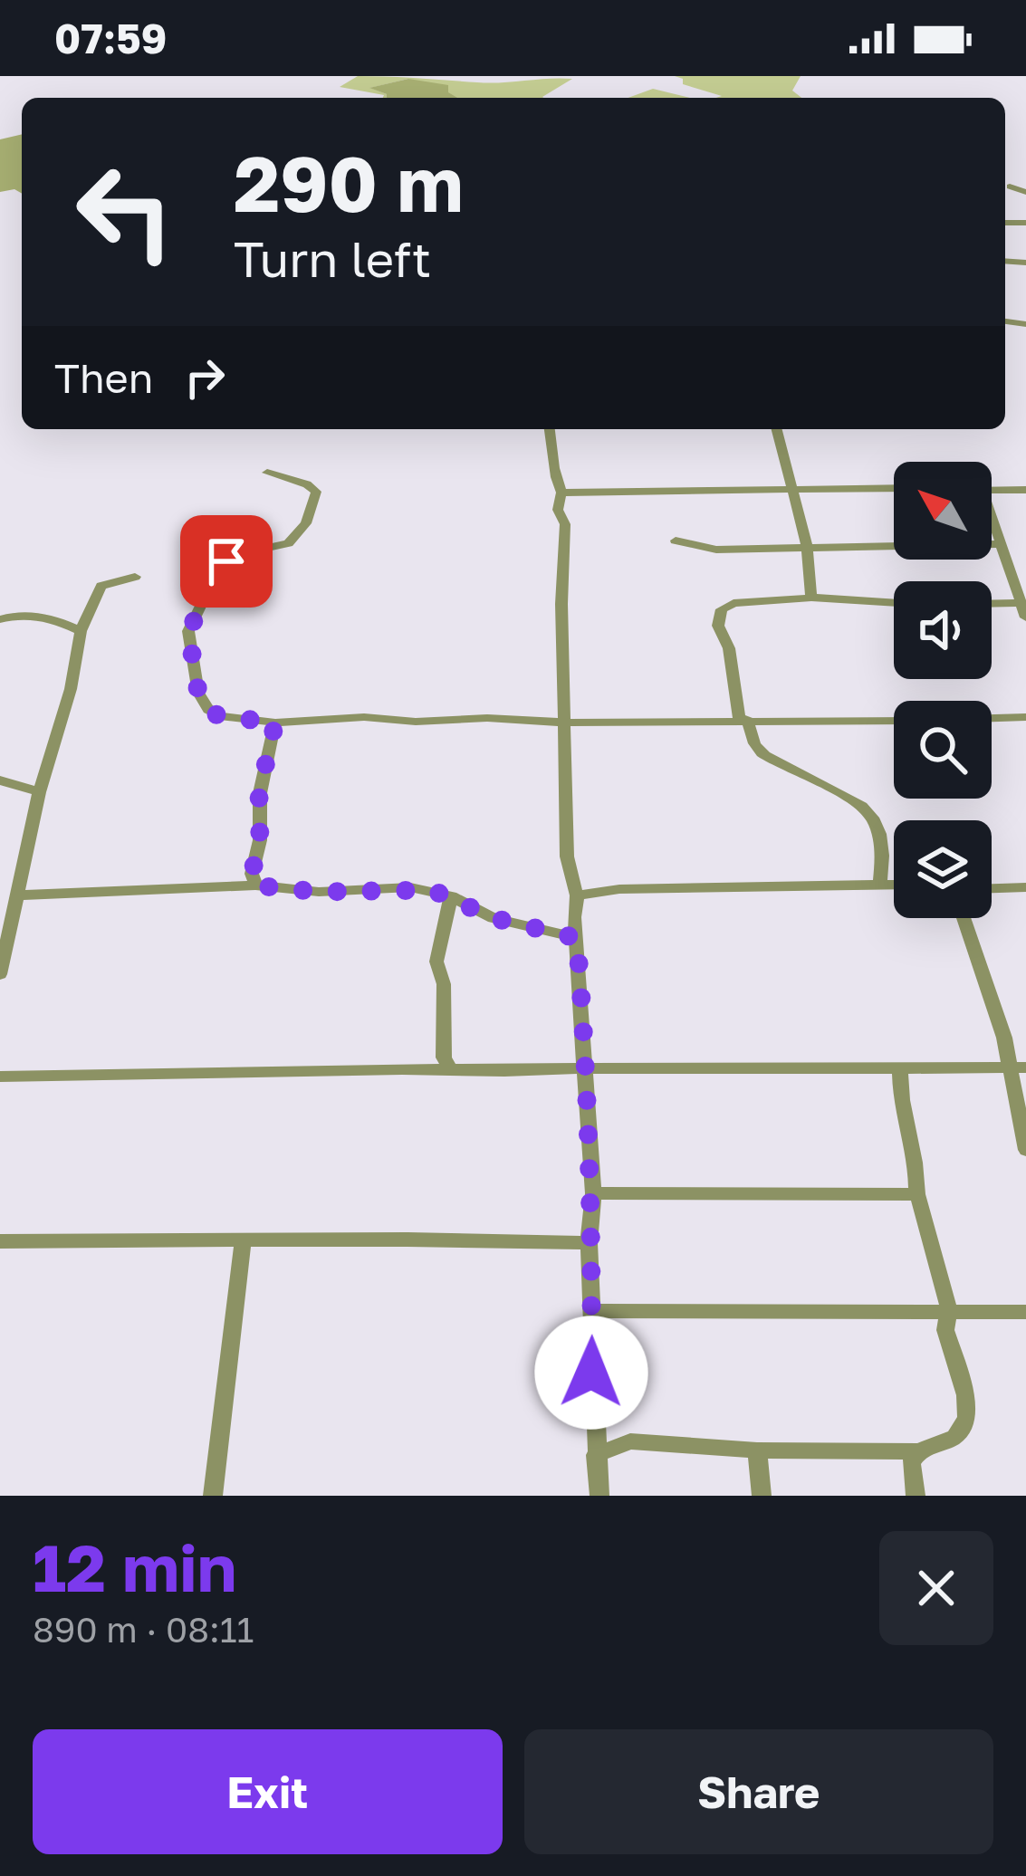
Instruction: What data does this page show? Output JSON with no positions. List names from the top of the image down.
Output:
{
  "north": "top left",
  "page": {
    "status": "07:59",
    "turn": ["290 m", "Turn left"],
    "then": "Then",
    "heading": ["12 min", "890 m · 08:11"],
    "buttons": ["Exit", "Share"]
  }
}
